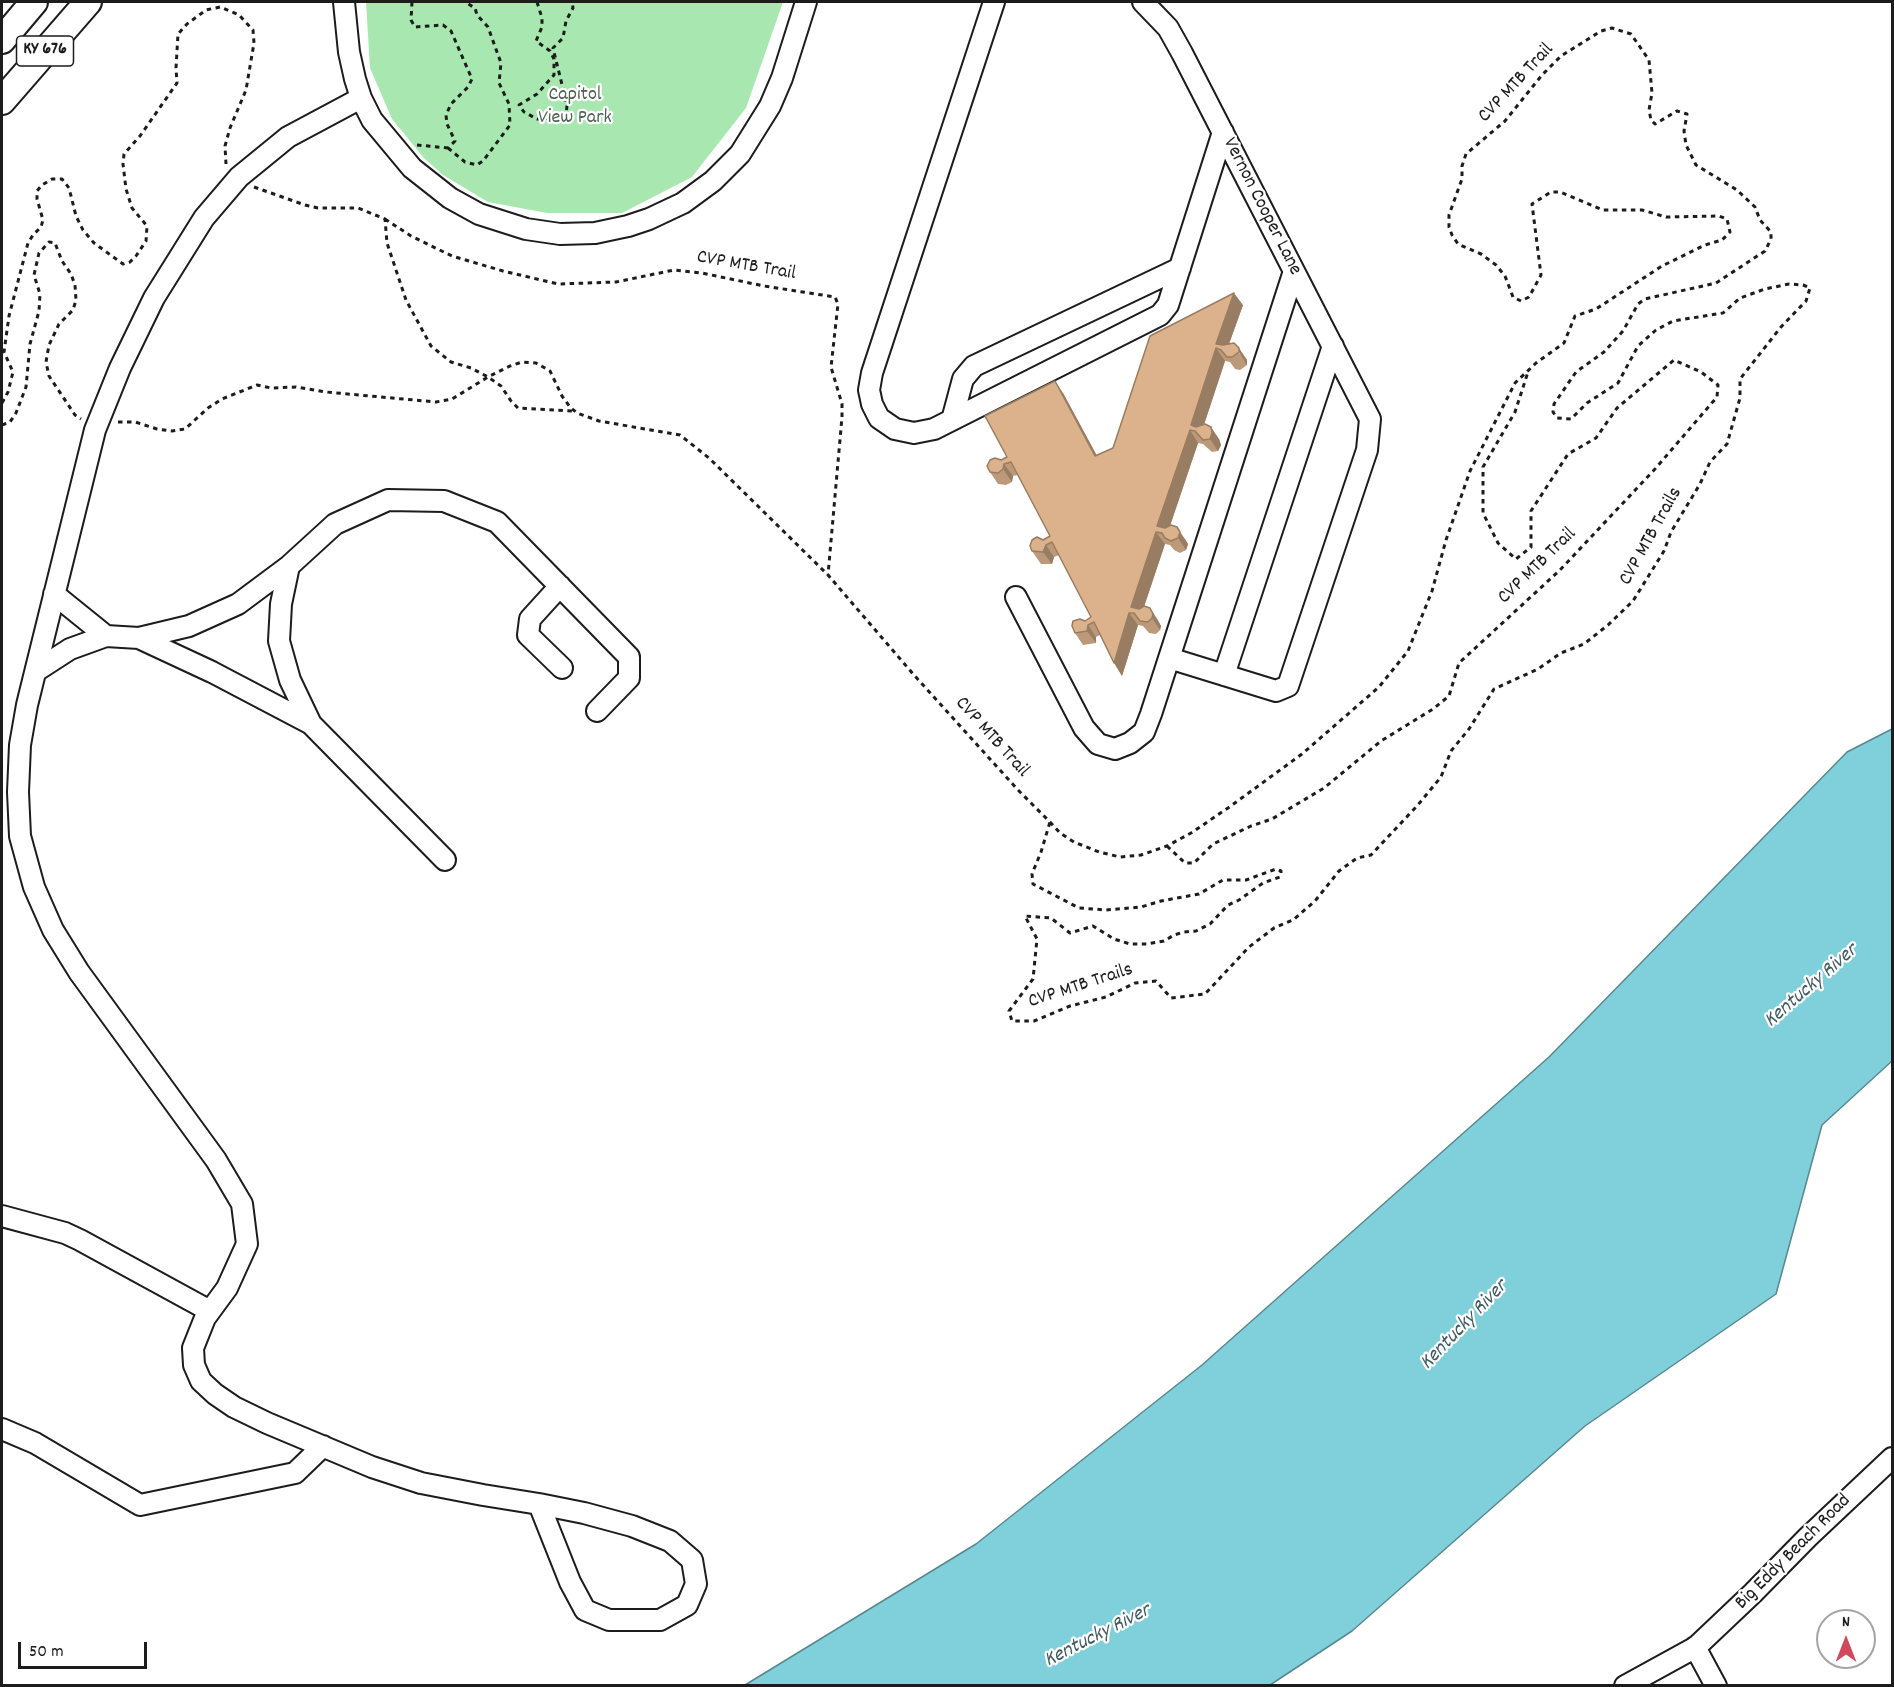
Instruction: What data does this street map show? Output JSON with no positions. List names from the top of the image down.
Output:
{
  "streets": {
    "main road": ["KY 676"],
    "street": ["Vernon Cooper Lane", "Big Eddy Beach Road"],
    "path": ["CVP MTB Trail", "CVP MTB Trails"]
  },
  "crossings": [
    ["CVP MTB Trail", "CVP MTB Trails"]
  ],
  "water": ["Kentucky River"],
  "parks": ["Capitol View Park"],
  "scale_bar": "50 m",
  "north": "top"
}
